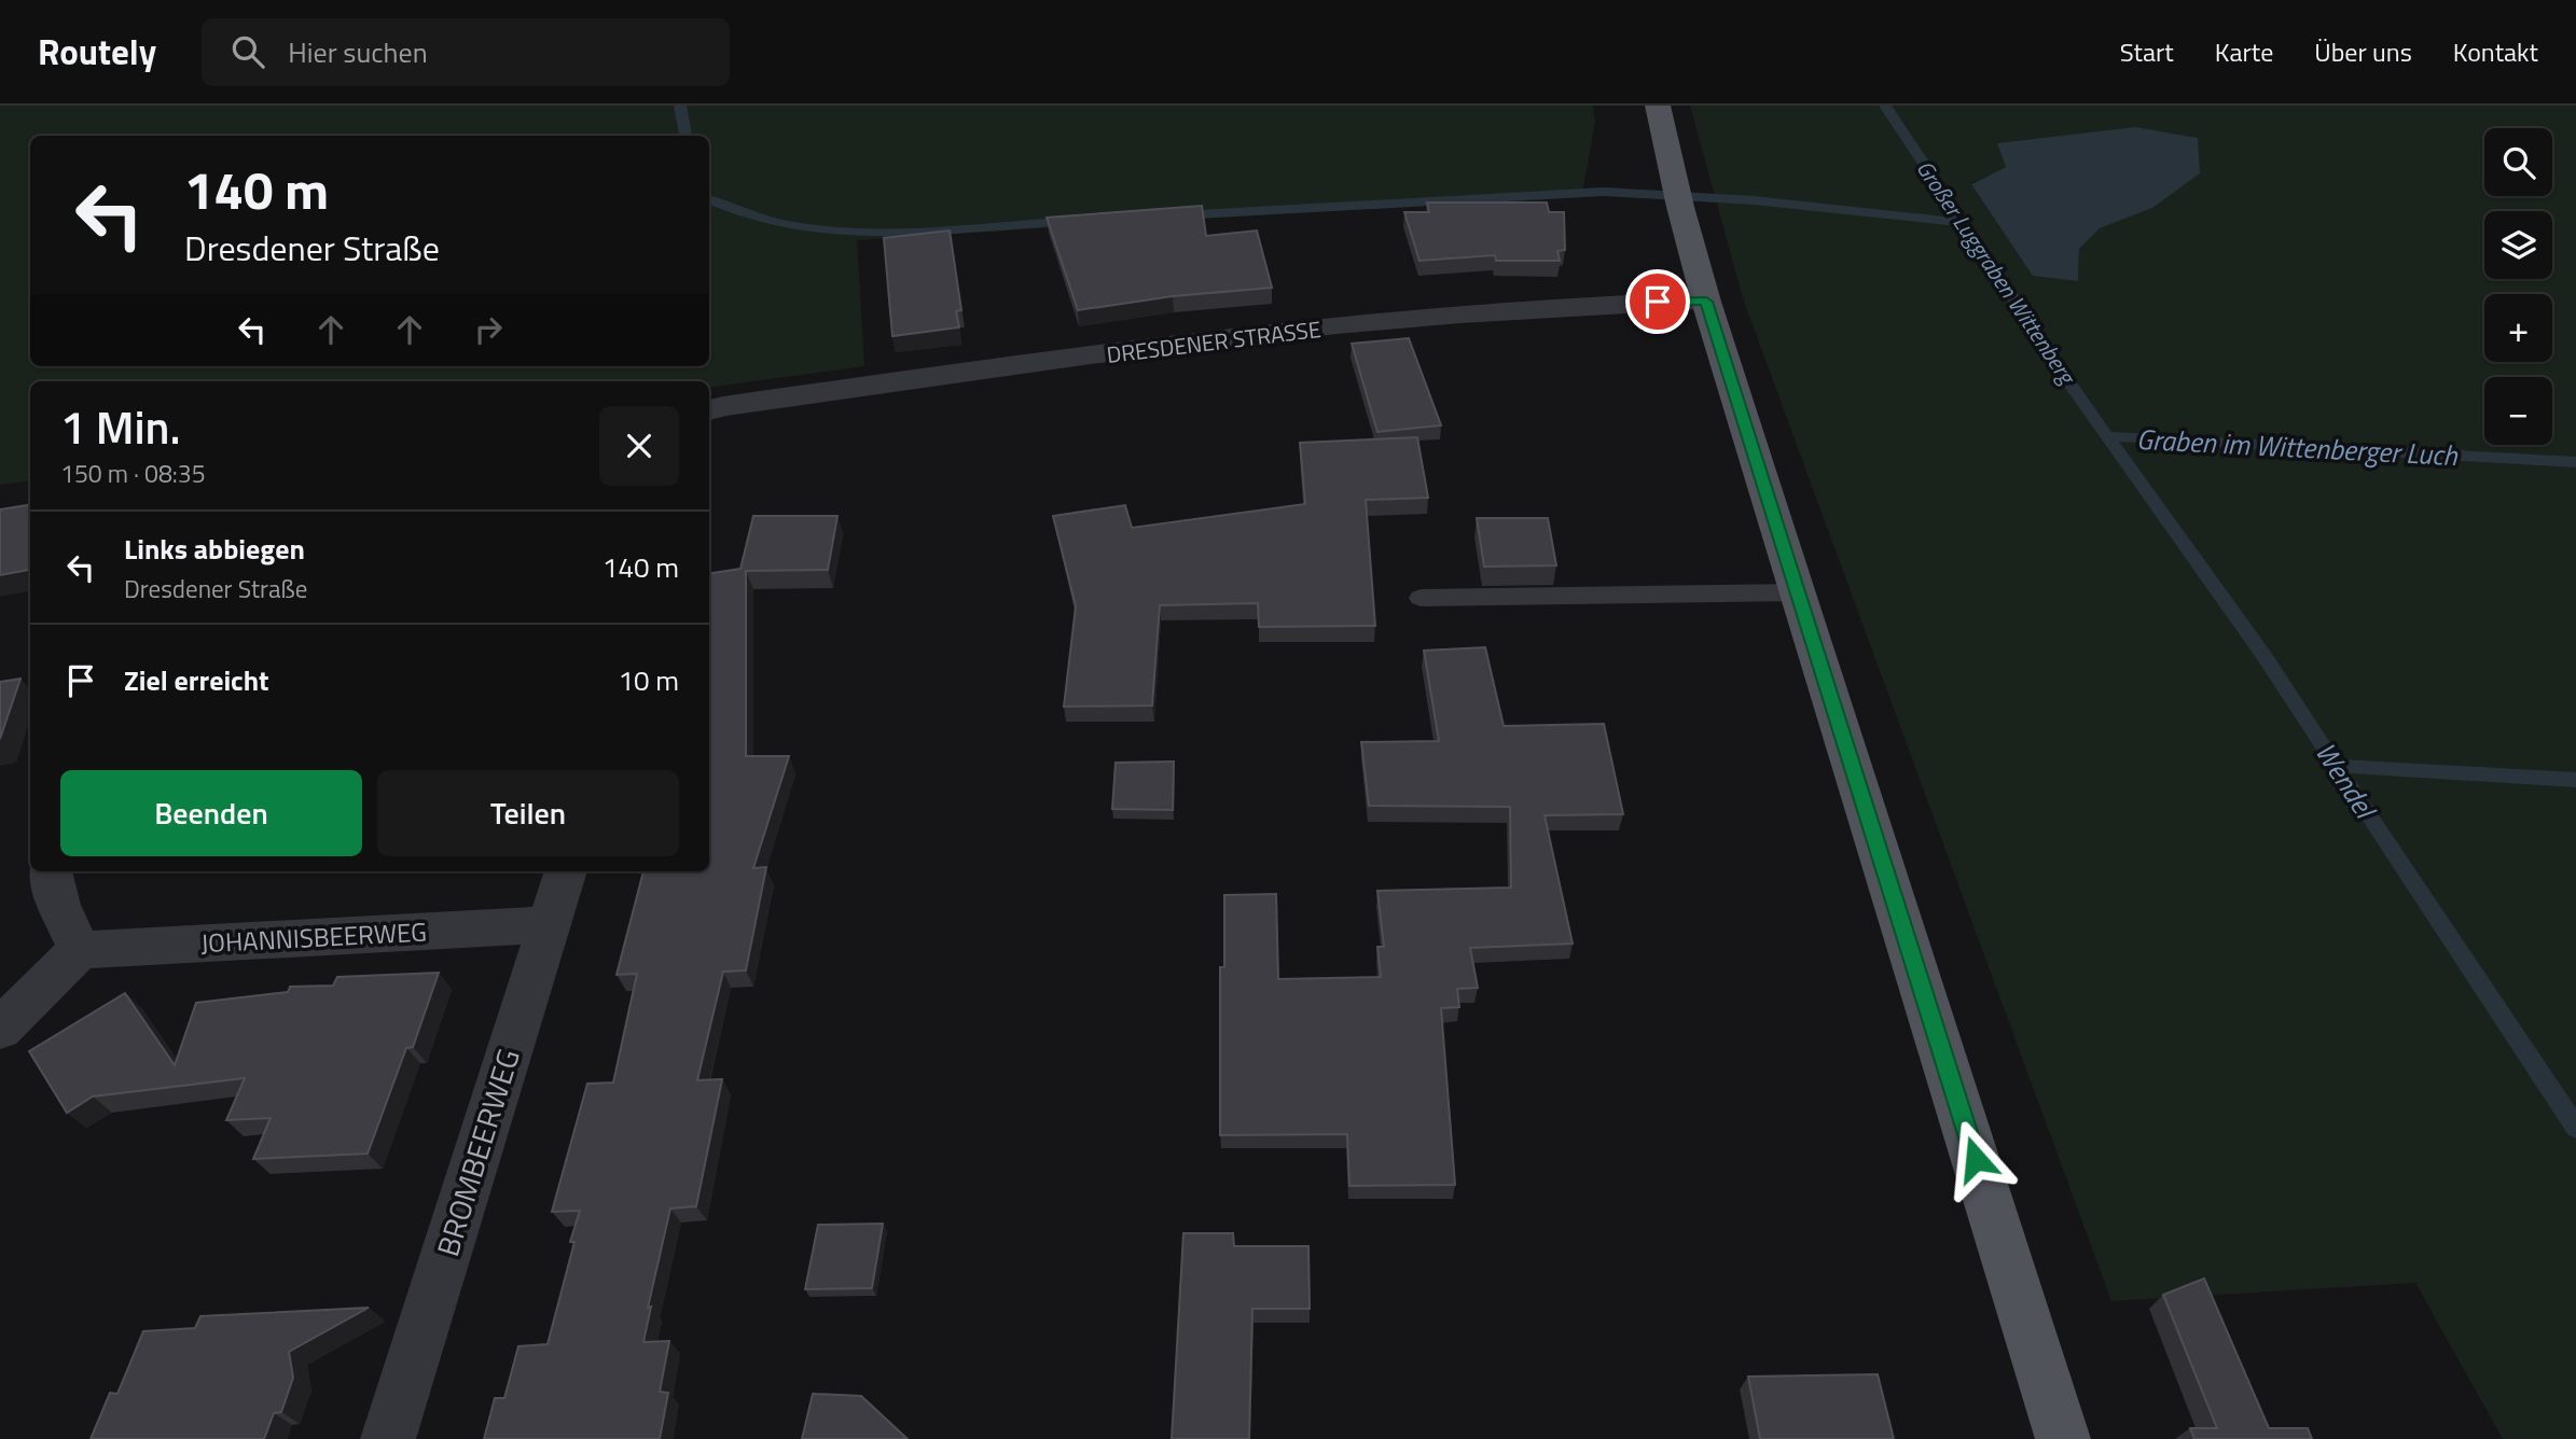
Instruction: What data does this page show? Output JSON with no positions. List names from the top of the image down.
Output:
{
  "streets": {
    "street": ["DRESDENER STRASSE", "JOHANNISBEERWEG", "BROMBEERWEG"]
  },
  "crossings": [
    ["JOHANNISBEERWEG", "BROMBEERWEG"]
  ],
  "water": ["Großer Luggraben Wittenberg", "Graben im Wittenberger Luch", "Wendel"],
  "page": {
    "header": "Routely",
    "search": "Hier suchen",
    "nav": [
      "Start",
      "Karte",
      "Über uns",
      "Kontakt"
    ],
    "map_buttons": ["+", "−"],
    "turn": ["140 m", "Dresdener Straße"],
    "heading": ["1 Min.", "150 m · 08:35"],
    "list": [
      {
        "name": "Links abbiegen",
        "note": "Dresdener Straße",
        "value": "140 m"
      },
      {
        "name": "Ziel erreicht",
        "value": "10 m"
      }
    ],
    "buttons": ["Beenden", "Teilen"]
  }
}
